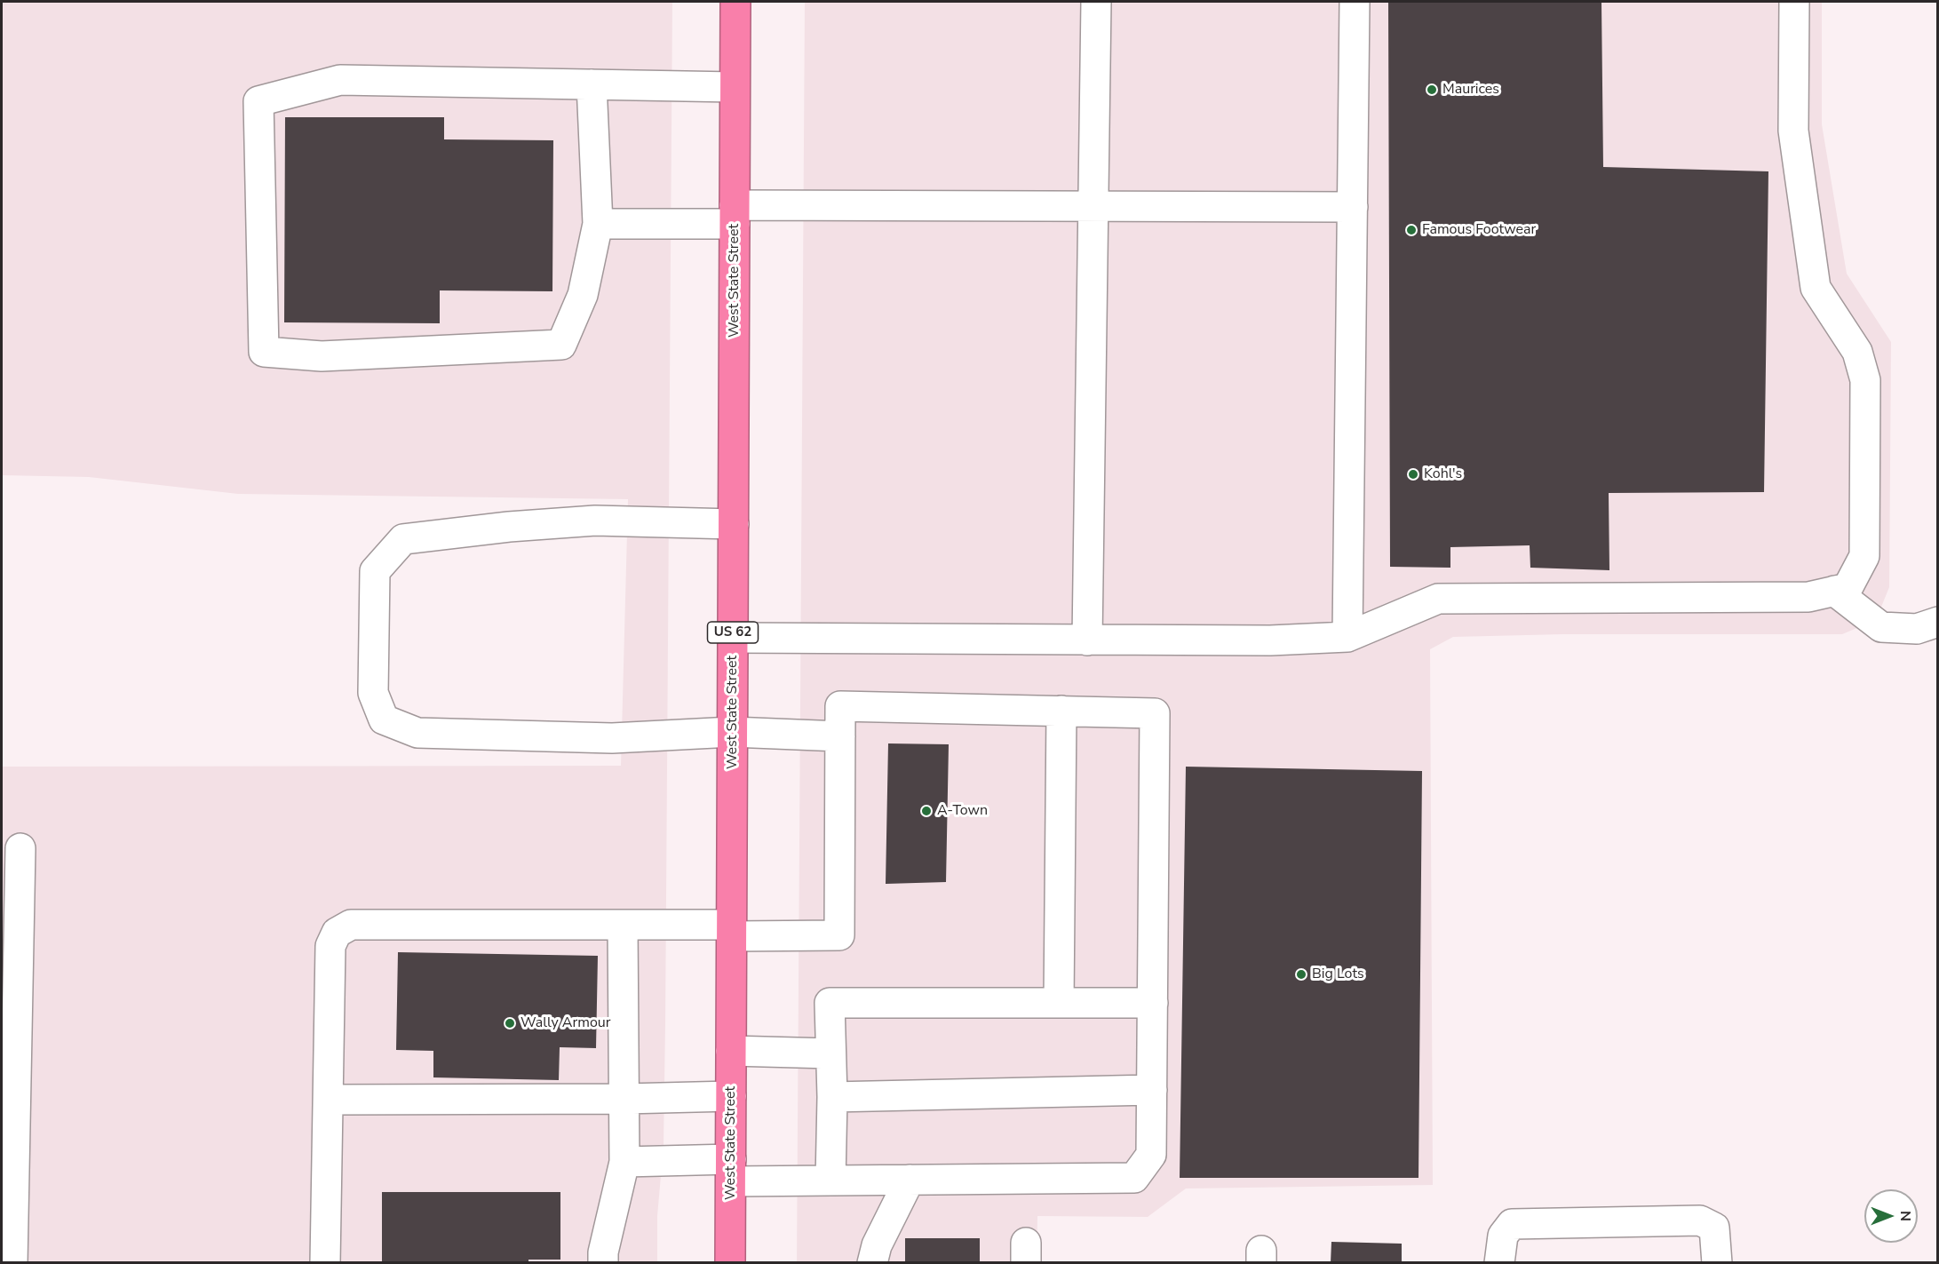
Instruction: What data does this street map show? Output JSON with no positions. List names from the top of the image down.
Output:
{
  "streets": {
    "highway": ["West State Street", "US 62"]
  },
  "places": [
    "Maurices",
    "Famous Footwear",
    "Kohl's",
    "A-Town",
    "Big Lots",
    "Wally Armour"
  ],
  "north": "right"
}
